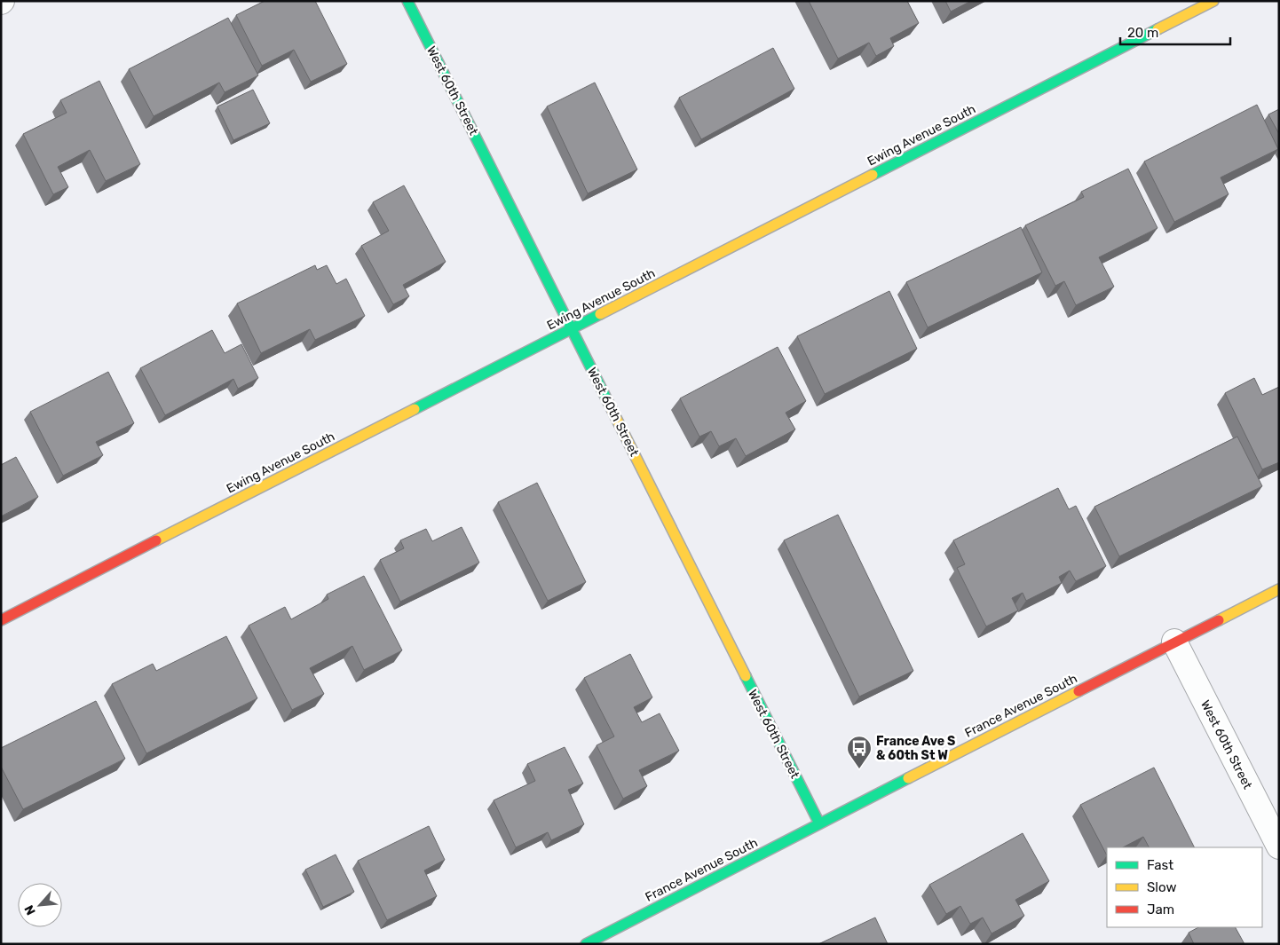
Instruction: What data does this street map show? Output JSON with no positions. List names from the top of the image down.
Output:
{
  "streets": {
    "street": ["West 60th Street", "Ewing Avenue South", "France Avenue South"]
  },
  "crossings": [
    ["West 60th Street", "Ewing Avenue South"],
    ["West 60th Street", "France Avenue South"]
  ],
  "places": {
    "bus stop": ["France Ave S & 60th St W"]
  },
  "legend": ["Fast", "Slow", "Jam"],
  "scale_bar": "20 m",
  "north": "bottom left"
}
